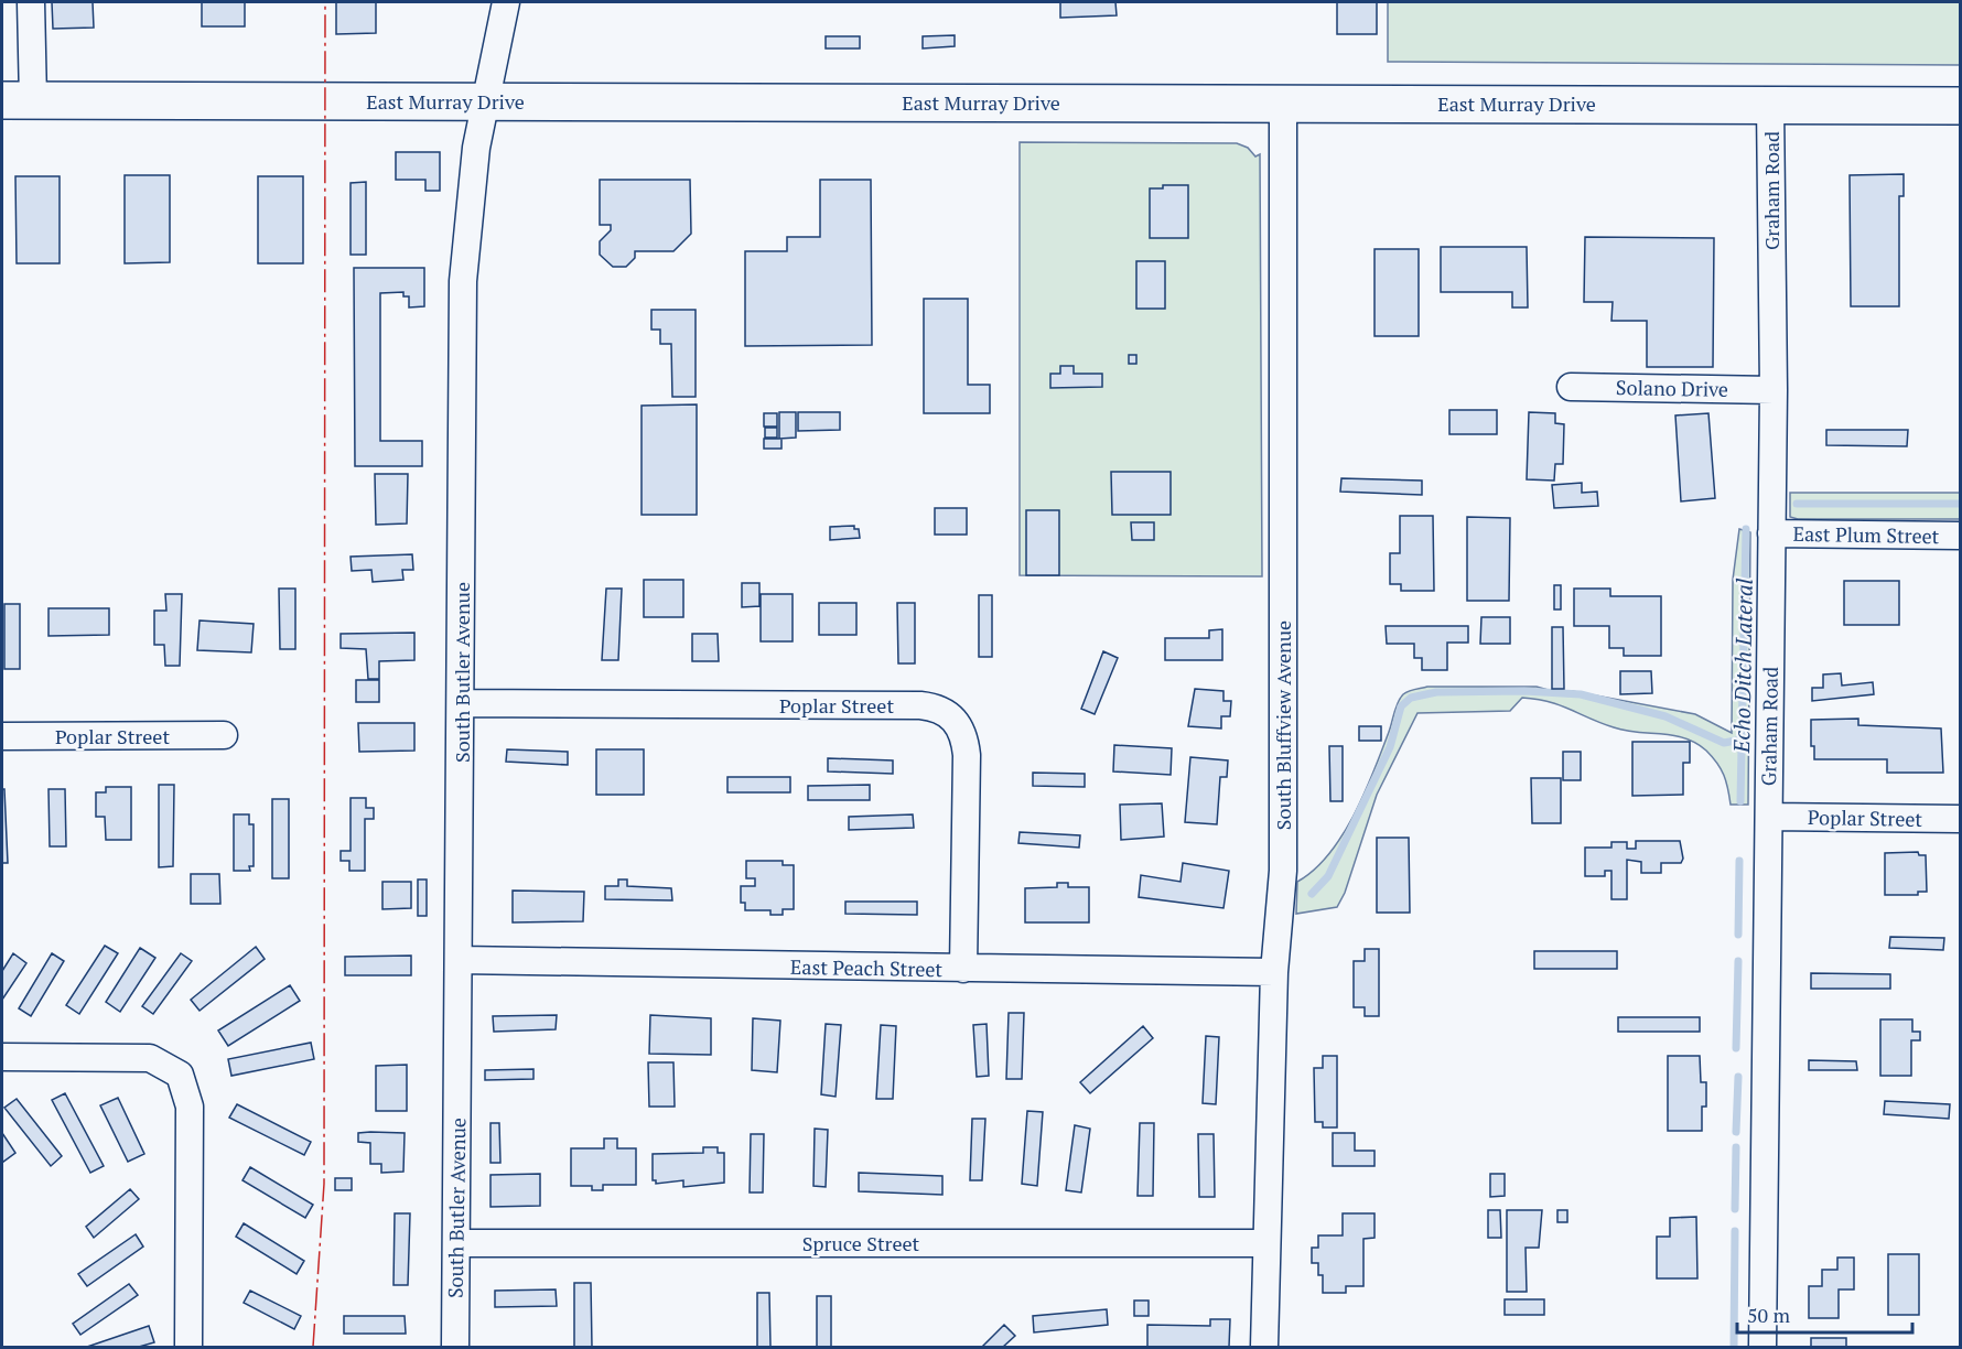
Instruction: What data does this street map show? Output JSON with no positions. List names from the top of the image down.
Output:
{
  "streets": {
    "highway": ["East Murray Drive"],
    "street": [
      "Graham Road",
      "Solano Drive",
      "East Plum Street",
      "South Butler Avenue",
      "Poplar Street",
      "South Bluffview Avenue",
      "East Peach Street",
      "Spruce Street"
    ]
  },
  "crossings": [
    ["East Murray Drive", "Graham Road"],
    ["East Murray Drive", "South Butler Avenue"],
    ["East Murray Drive", "South Bluffview Avenue"],
    ["Graham Road", "Solano Drive"],
    ["Graham Road", "East Plum Street"],
    ["Graham Road", "Poplar Street"],
    ["South Butler Avenue", "Poplar Street"],
    ["South Butler Avenue", "East Peach Street"],
    ["South Butler Avenue", "Spruce Street"],
    ["Poplar Street", "East Peach Street"],
    ["South Bluffview Avenue", "East Peach Street"],
    ["South Bluffview Avenue", "Spruce Street"]
  ],
  "water": ["Echo Ditch Lateral"],
  "scale_bar": "50 m"
}
